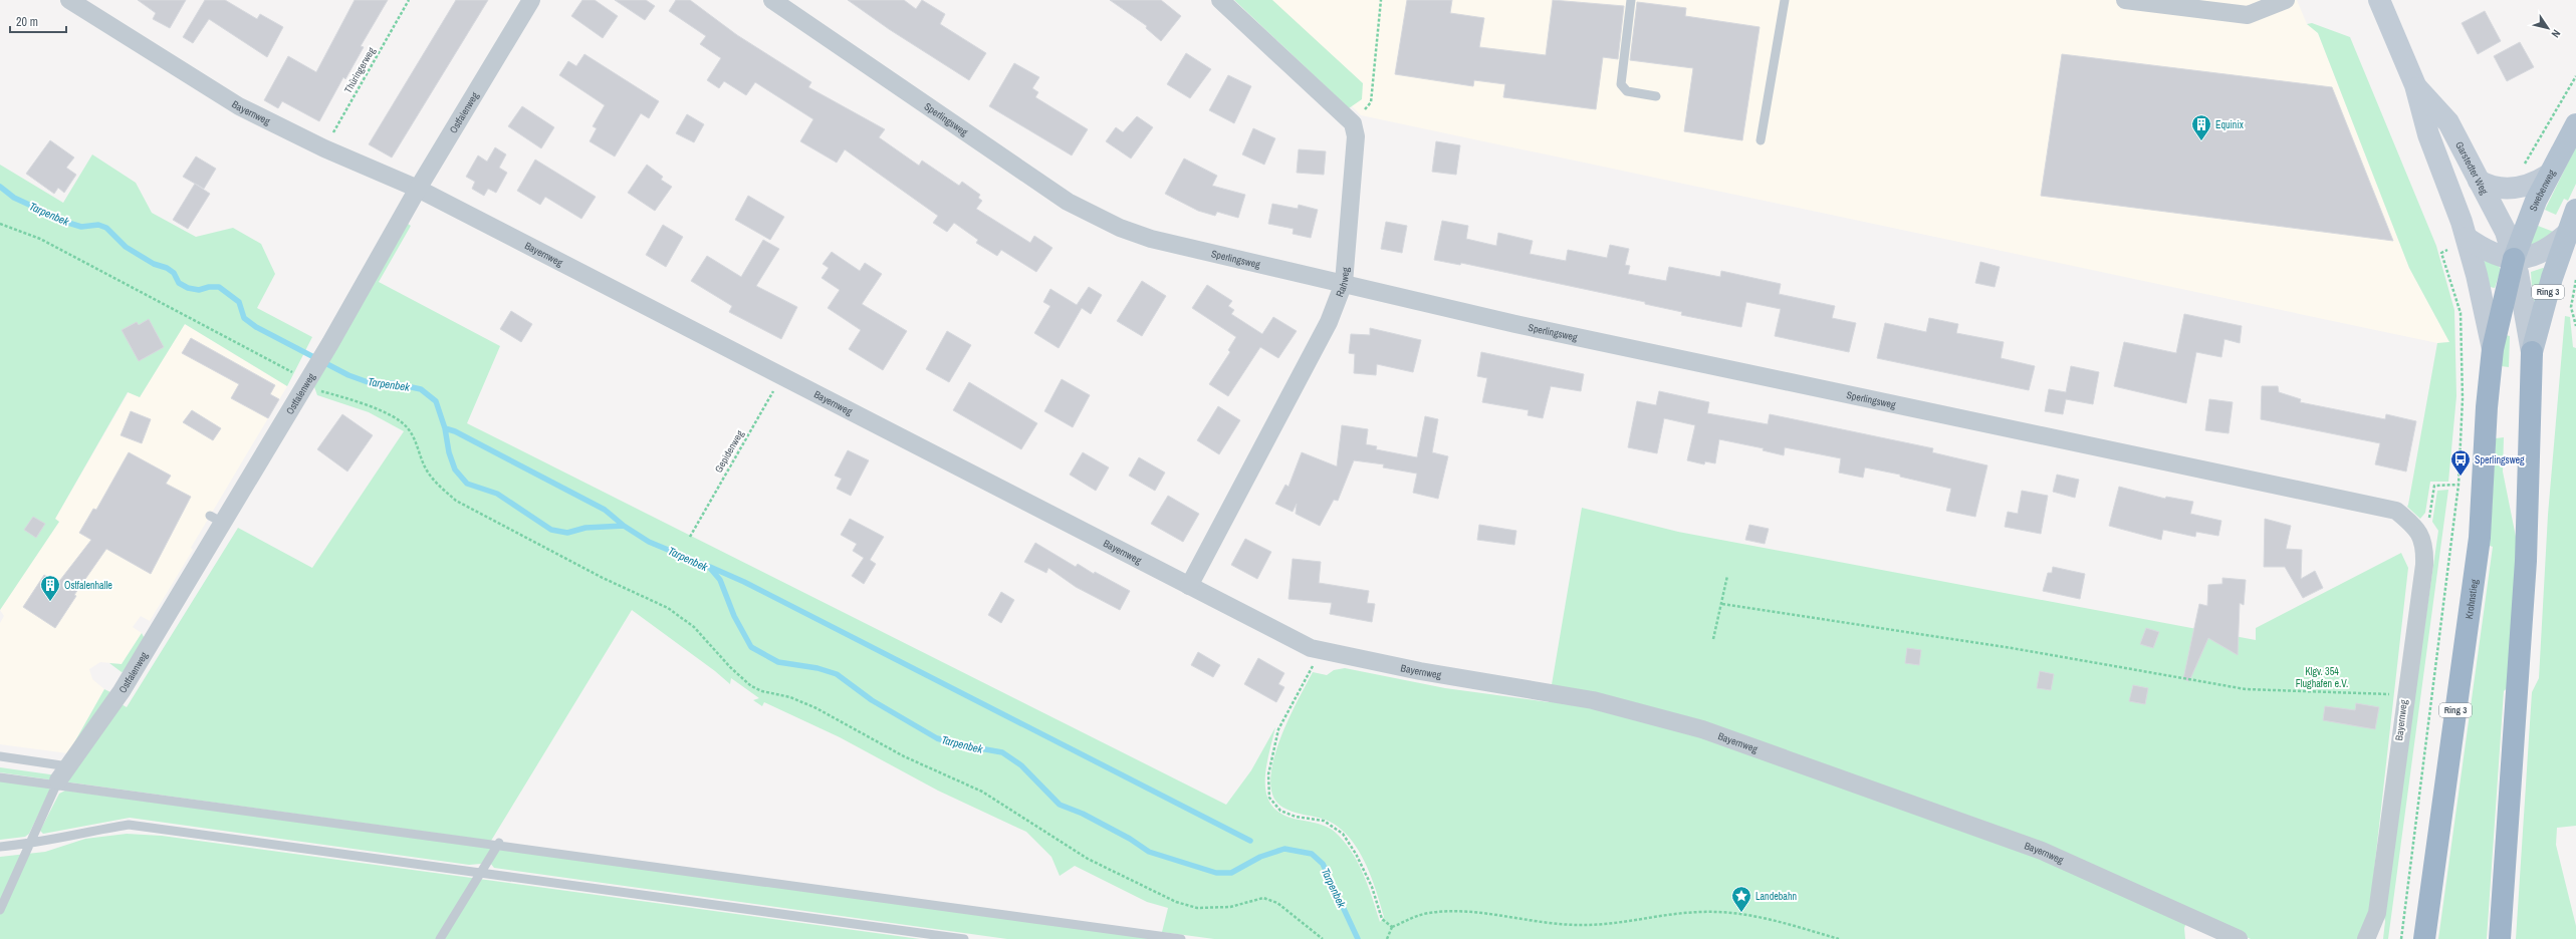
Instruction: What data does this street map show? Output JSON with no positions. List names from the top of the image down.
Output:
{
  "streets": {
    "highway": ["Ring 3", "Krohnstieg"],
    "main road": ["Garstedter Weg", "Swebenweg"],
    "street": [
      "Bayernweg",
      "Ostfalenweg",
      "Sperlingsweg",
      "Rahweg"
    ],
    "path": ["Thüringerweg", "Gepidenweg"]
  },
  "crossings": [
    ["Thüringerweg", "Bayernweg"],
    ["Bayernweg", "Ostfalenweg"],
    ["Bayernweg", "Sperlingsweg"],
    ["Bayernweg", "Rahweg"],
    ["Bayernweg", "Gepidenweg"],
    ["Sperlingsweg", "Rahweg"],
    ["Garstedter Weg", "Swebenweg"],
    ["Garstedter Weg", "Ring 3"],
    ["Garstedter Weg", "Krohnstieg"],
    ["Swebenweg", "Krohnstieg"]
  ],
  "water": ["Tarpenbek"],
  "parks": ["Klgv. 354 Flughafen e.V."],
  "places": {
    "building": ["Equinix", "Ostfalenhalle"],
    "bus stop": ["Sperlingsweg"],
    "place": ["Landebahn"]
  },
  "scale_bar": "20 m",
  "north": "bottom right"
}
